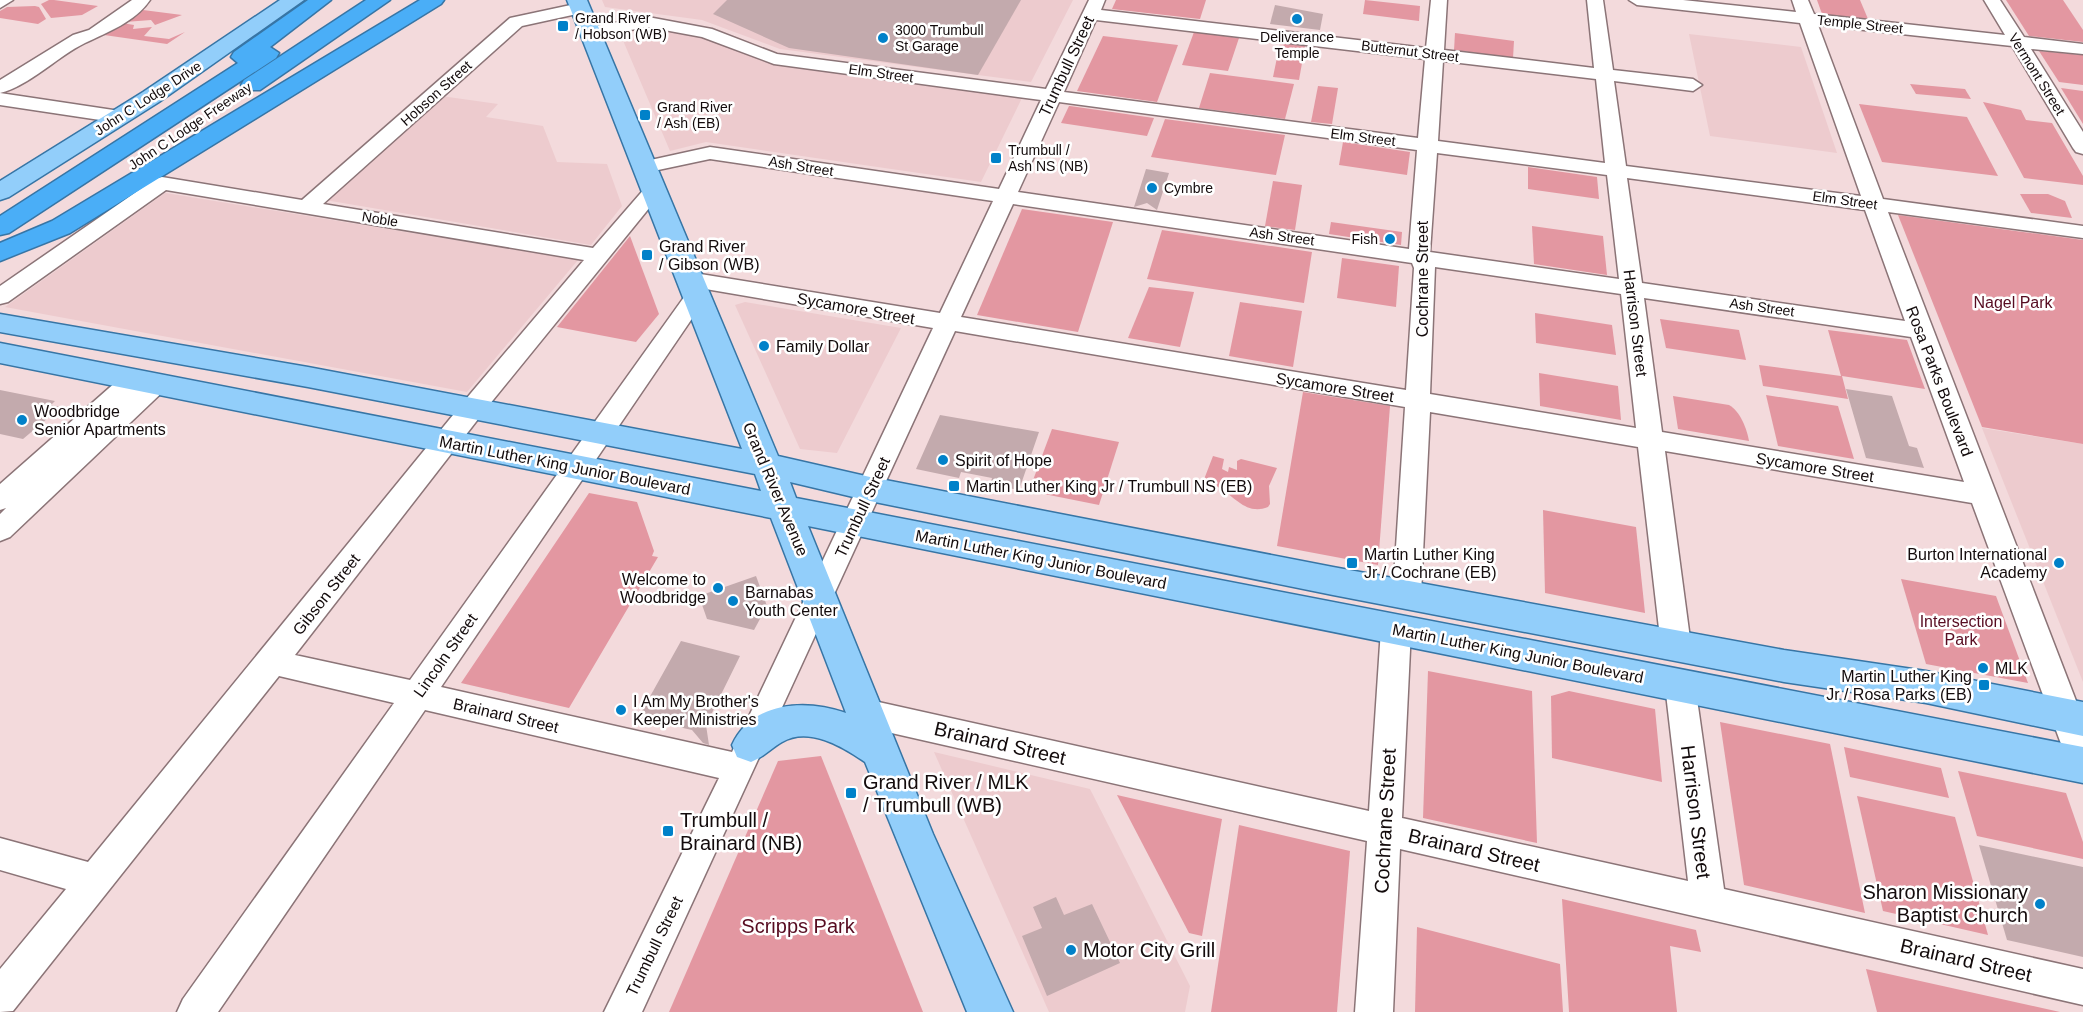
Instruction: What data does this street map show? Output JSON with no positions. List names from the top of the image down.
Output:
{
  "streets": {
    "highway": ["John C Lodge Freeway"],
    "main road": ["John C Lodge Drive", "Martin Luther King Junior Boulevard", "Grand River Avenue"],
    "street": [
      "Temple Street",
      "Butternut Street",
      "Trumbull Street",
      "Elm Street",
      "Vermont Street",
      "Hobson Street",
      "Ash Street",
      "Noble",
      "Cochrane Street",
      "Sycamore Street",
      "Harrison Street",
      "Rosa Parks Boulevard",
      "Gibson Street",
      "Lincoln Street",
      "Brainard Street"
    ]
  },
  "crossings": [
    ["Temple Street", "Vermont Street"],
    ["Temple Street", "Rosa Parks Boulevard"],
    ["Butternut Street", "Trumbull Street"],
    ["Butternut Street", "Cochrane Street"],
    ["Butternut Street", "Harrison Street"],
    ["Trumbull Street", "Elm Street"],
    ["Trumbull Street", "Ash Street"],
    ["Trumbull Street", "Sycamore Street"],
    ["Trumbull Street", "Martin Luther King Junior Boulevard"],
    ["Trumbull Street", "Grand River Avenue"],
    ["Trumbull Street", "Brainard Street"],
    ["Elm Street", "Cochrane Street"],
    ["Elm Street", "Harrison Street"],
    ["Elm Street", "Rosa Parks Boulevard"],
    ["Elm Street", "Grand River Avenue"],
    ["Hobson Street", "Noble"],
    ["Hobson Street", "Grand River Avenue"],
    ["Ash Street", "Cochrane Street"],
    ["Ash Street", "Harrison Street"],
    ["Ash Street", "Rosa Parks Boulevard"],
    ["Ash Street", "Grand River Avenue"],
    ["Ash Street", "Gibson Street"],
    ["Noble", "Gibson Street"],
    ["Cochrane Street", "Sycamore Street"],
    ["Cochrane Street", "Martin Luther King Junior Boulevard"],
    ["Cochrane Street", "Brainard Street"],
    ["Sycamore Street", "Harrison Street"],
    ["Sycamore Street", "Rosa Parks Boulevard"],
    ["Sycamore Street", "Grand River Avenue"],
    ["Sycamore Street", "Lincoln Street"],
    ["Harrison Street", "Martin Luther King Junior Boulevard"],
    ["Harrison Street", "Brainard Street"],
    ["Rosa Parks Boulevard", "Martin Luther King Junior Boulevard"],
    ["Martin Luther King Junior Boulevard", "Grand River Avenue"],
    ["Martin Luther King Junior Boulevard", "Gibson Street"],
    ["Martin Luther King Junior Boulevard", "Lincoln Street"],
    ["Grand River Avenue", "Gibson Street"],
    ["Grand River Avenue", "Lincoln Street"],
    ["Grand River Avenue", "Brainard Street"],
    ["Gibson Street", "Brainard Street"],
    ["Lincoln Street", "Brainard Street"]
  ],
  "parks": ["Nagel Park", "Intersection Park", "Scripps Park"],
  "places": {
    "other": [
      "Deliverance Temple",
      "3000 Trumbull St Garage",
      "Cymbre",
      "Fish",
      "Family Dollar",
      "Woodbridge Senior Apartments",
      "Spirit of Hope",
      "Burton International Academy",
      "Welcome to Woodbridge",
      "Barnabas Youth Center",
      "MLK",
      "I Am My Brother's Keeper Ministries",
      "Sharon Missionary Baptist Church",
      "Motor City Grill"
    ],
    "transit": [
      "Grand River / Hobson (WB)",
      "Grand River / Ash (EB)",
      "Trumbull / Ash NS (NB)",
      "Grand River / Gibson (WB)",
      "Martin Luther King Jr / Trumbull NS (EB)",
      "Martin Luther King Jr / Cochrane (EB)",
      "Martin Luther King Jr / Rosa Parks (EB)",
      "Grand River / MLK / Trumbull (WB)",
      "Trumbull / Brainard (NB)"
    ]
  }
}
